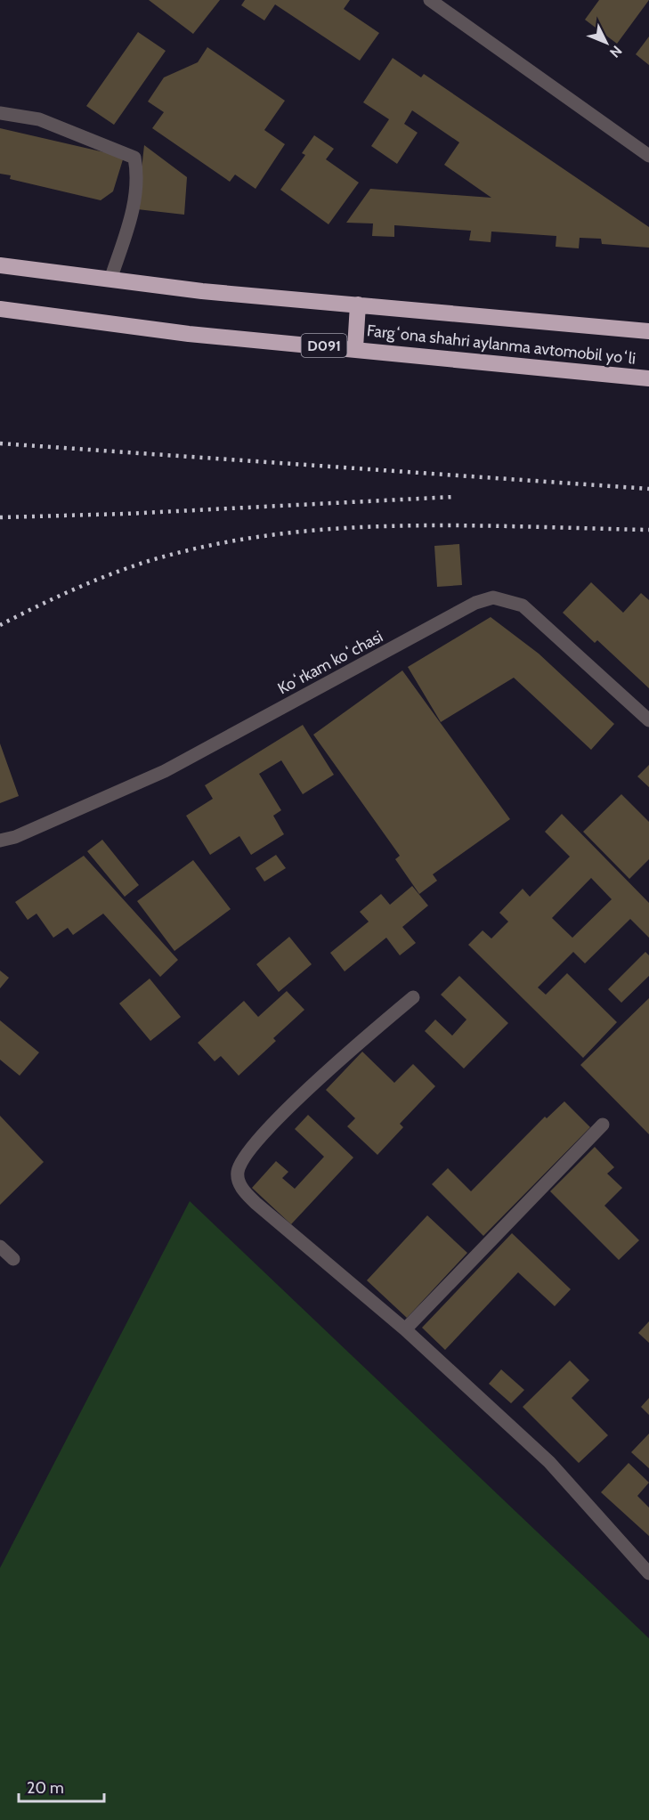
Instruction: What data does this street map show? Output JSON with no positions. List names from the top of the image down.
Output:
{
  "streets": {
    "highway": ["Fargʻona shahri aylanma avtomobil yoʻli", "D091"],
    "street": ["Koʻrkam koʻchasi"]
  },
  "scale_bar": "20 m",
  "north": "bottom right"
}
